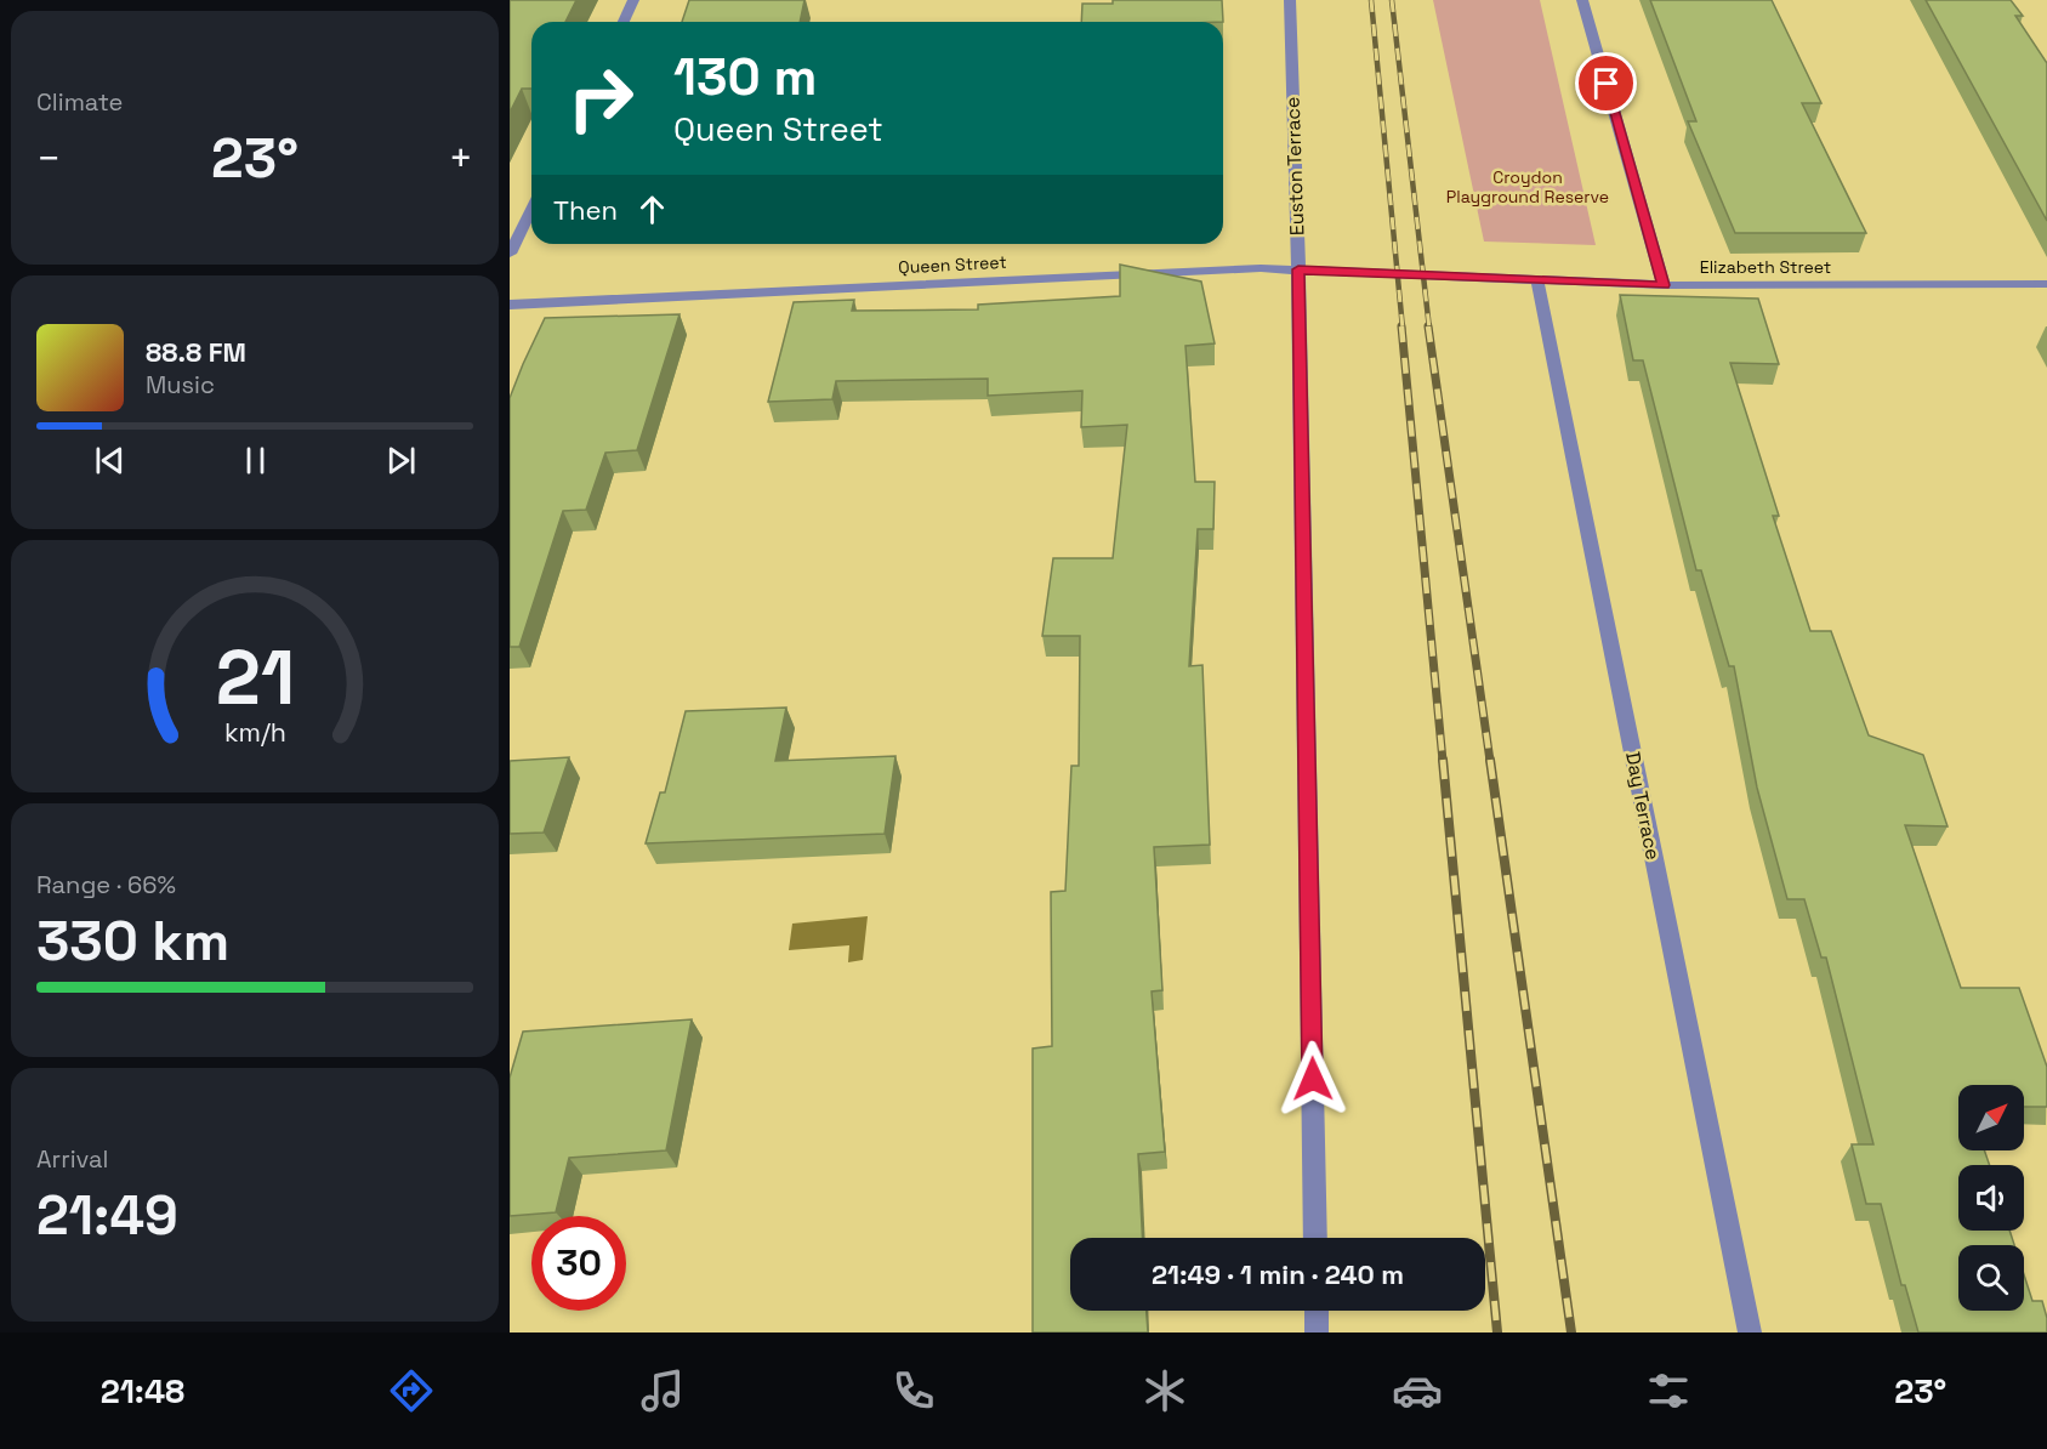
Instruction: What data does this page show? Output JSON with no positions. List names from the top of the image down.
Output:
{
  "streets": {
    "street": [
      "Euston Terrace",
      "Queen Street",
      "Elizabeth Street",
      "Day Terrace"
    ]
  },
  "crossings": [
    ["Euston Terrace", "Queen Street"],
    ["Queen Street", "Elizabeth Street"],
    ["Elizabeth Street", "Day Terrace"]
  ],
  "parks": ["Croydon Playground Reserve"],
  "north": "top right",
  "page": {
    "tile": [
      "Climate",
      ["Range · 66%", "330 km"],
      ["Arrival", "21:49"]
    ],
    "turn": ["130 m", "Queen Street"],
    "heat": ["−", "23°", "+"],
    "then": "Then",
    "song": ["88.8 FM", "Music"],
    "limit": "30",
    "trip": "21:49 · 1 min · 240 m",
    "tabs": ["21:48", "23°"],
    "gauge": ["21", "km/h"]
  }
}
